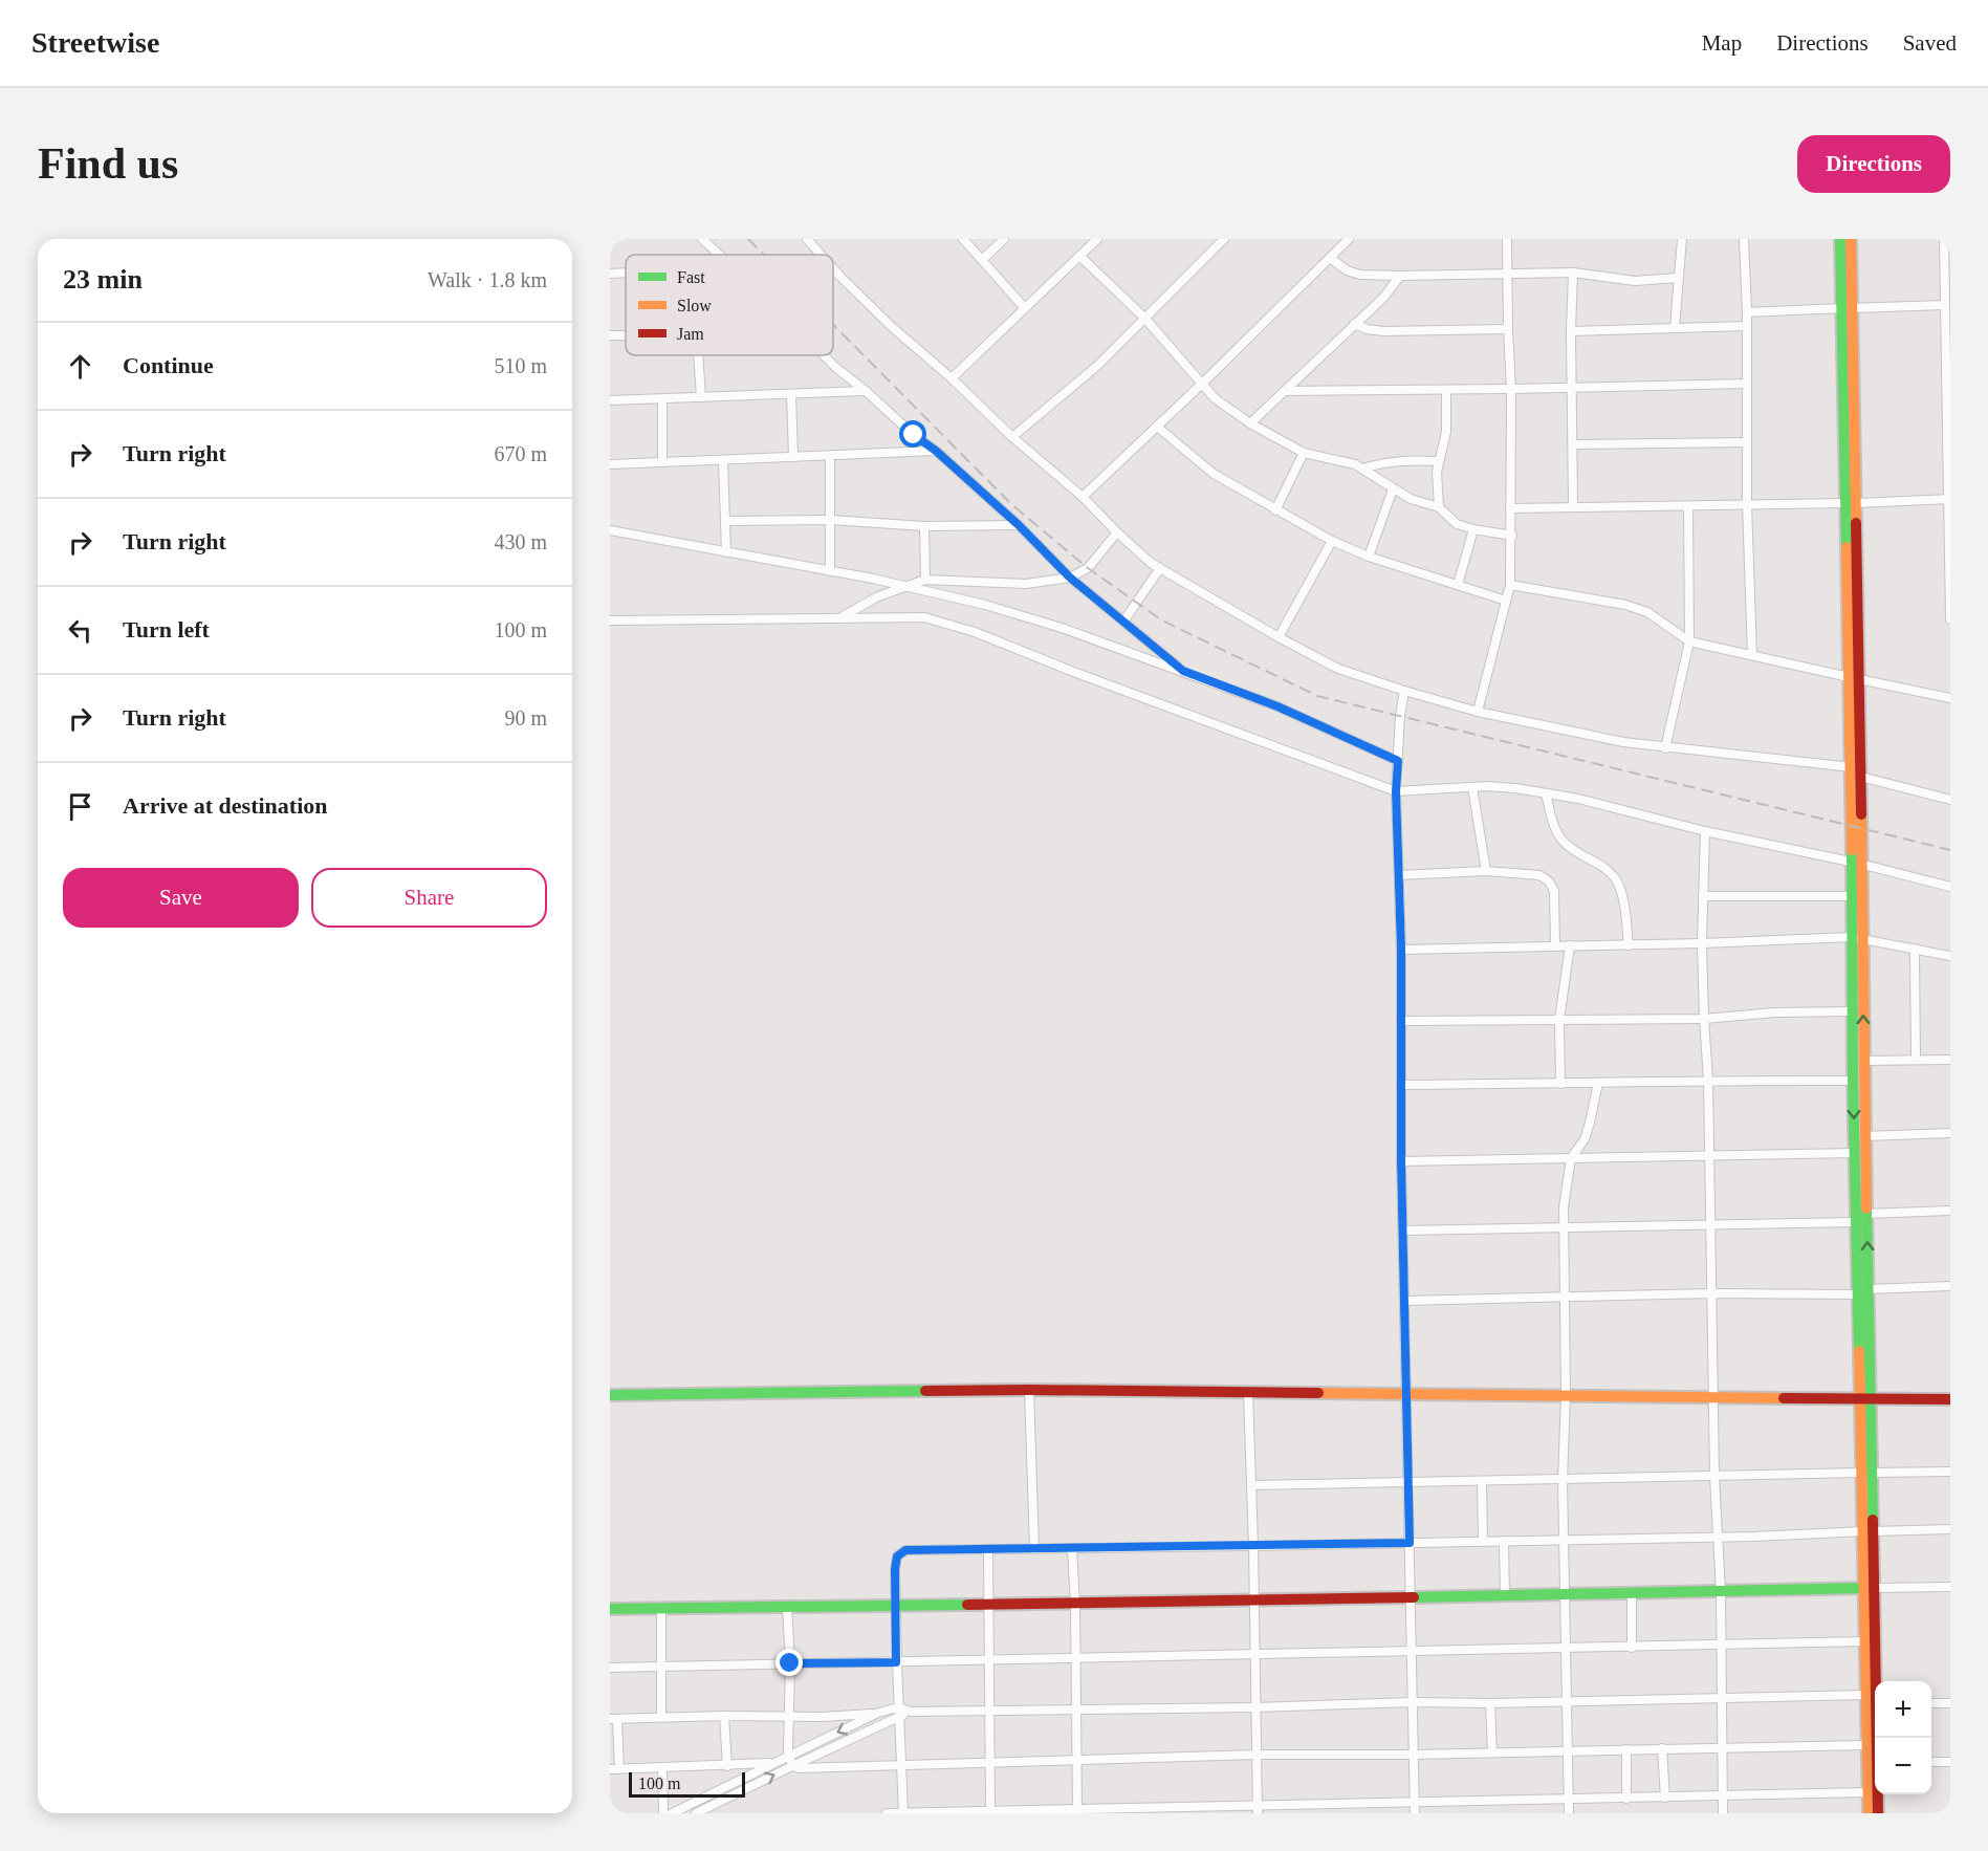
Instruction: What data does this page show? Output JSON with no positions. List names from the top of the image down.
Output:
{
  "legend": ["Fast", "Slow", "Jam"],
  "scale_bar": "100 m",
  "page": {
    "header": "Streetwise",
    "nav": ["Map", "Directions", "Saved"],
    "buttons": [
      "Directions",
      ["Save", "Share"]
    ],
    "title": "Find us",
    "heading": ["23 min", "Walk · 1.8 km"],
    "list": [
      ["Continue", "510 m"],
      ["Turn right", "670 m"],
      ["Turn right", "430 m"],
      ["Turn left", "100 m"],
      ["Turn right", "90 m"],
      "Arrive at destination"
    ],
    "map_buttons": ["+", "−"],
    "scale": "100 m"
  }
}
